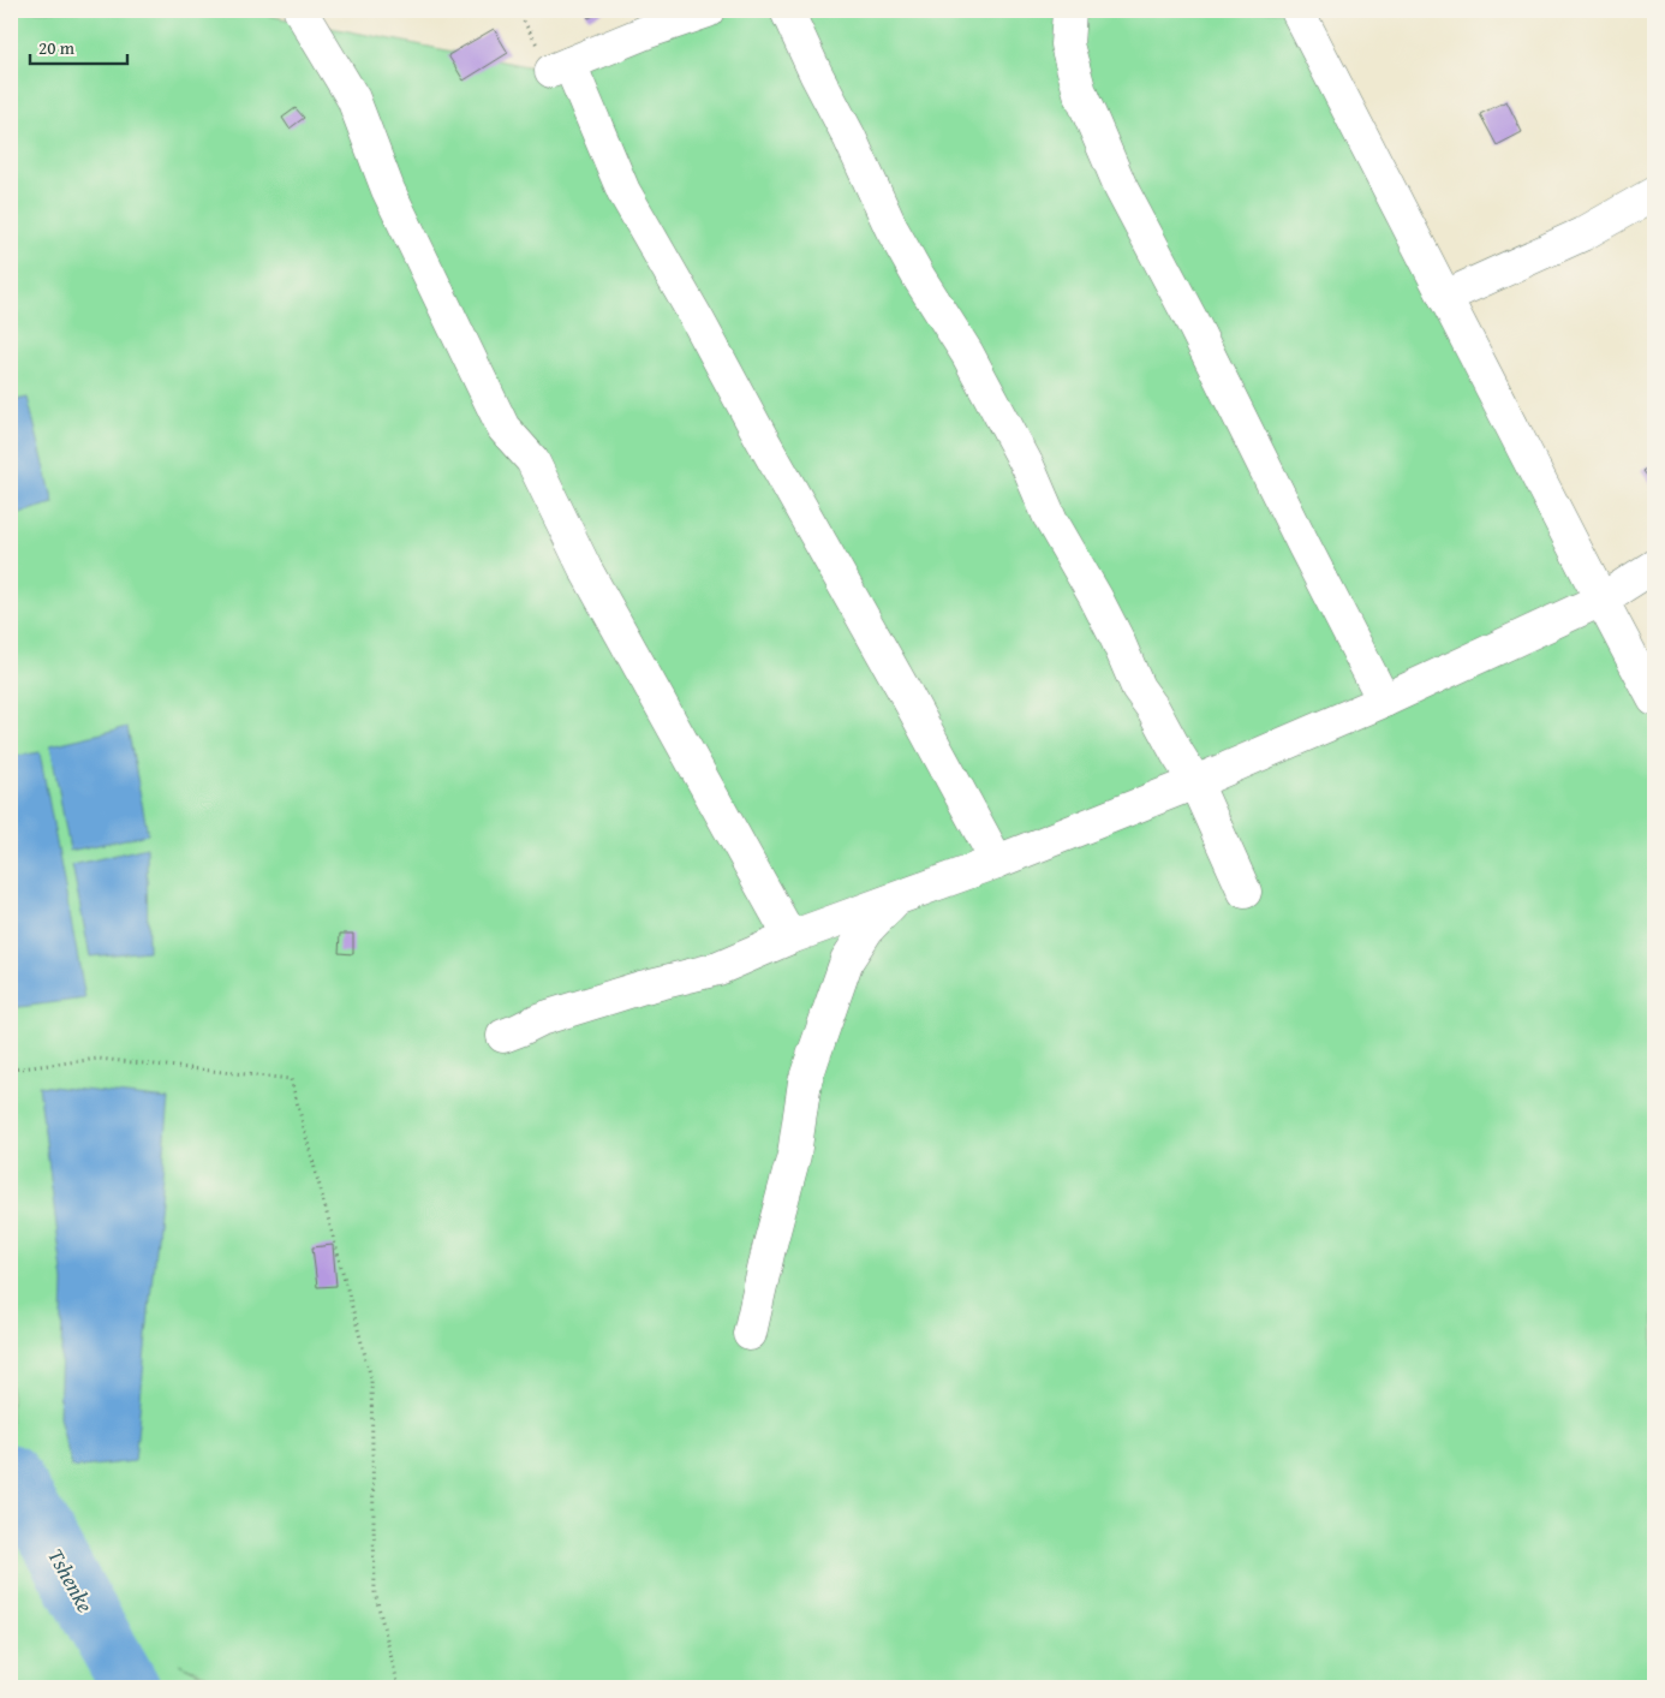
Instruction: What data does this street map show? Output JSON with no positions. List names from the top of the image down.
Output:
{
  "water": ["Tshenke"],
  "scale_bar": "20 m"
}
